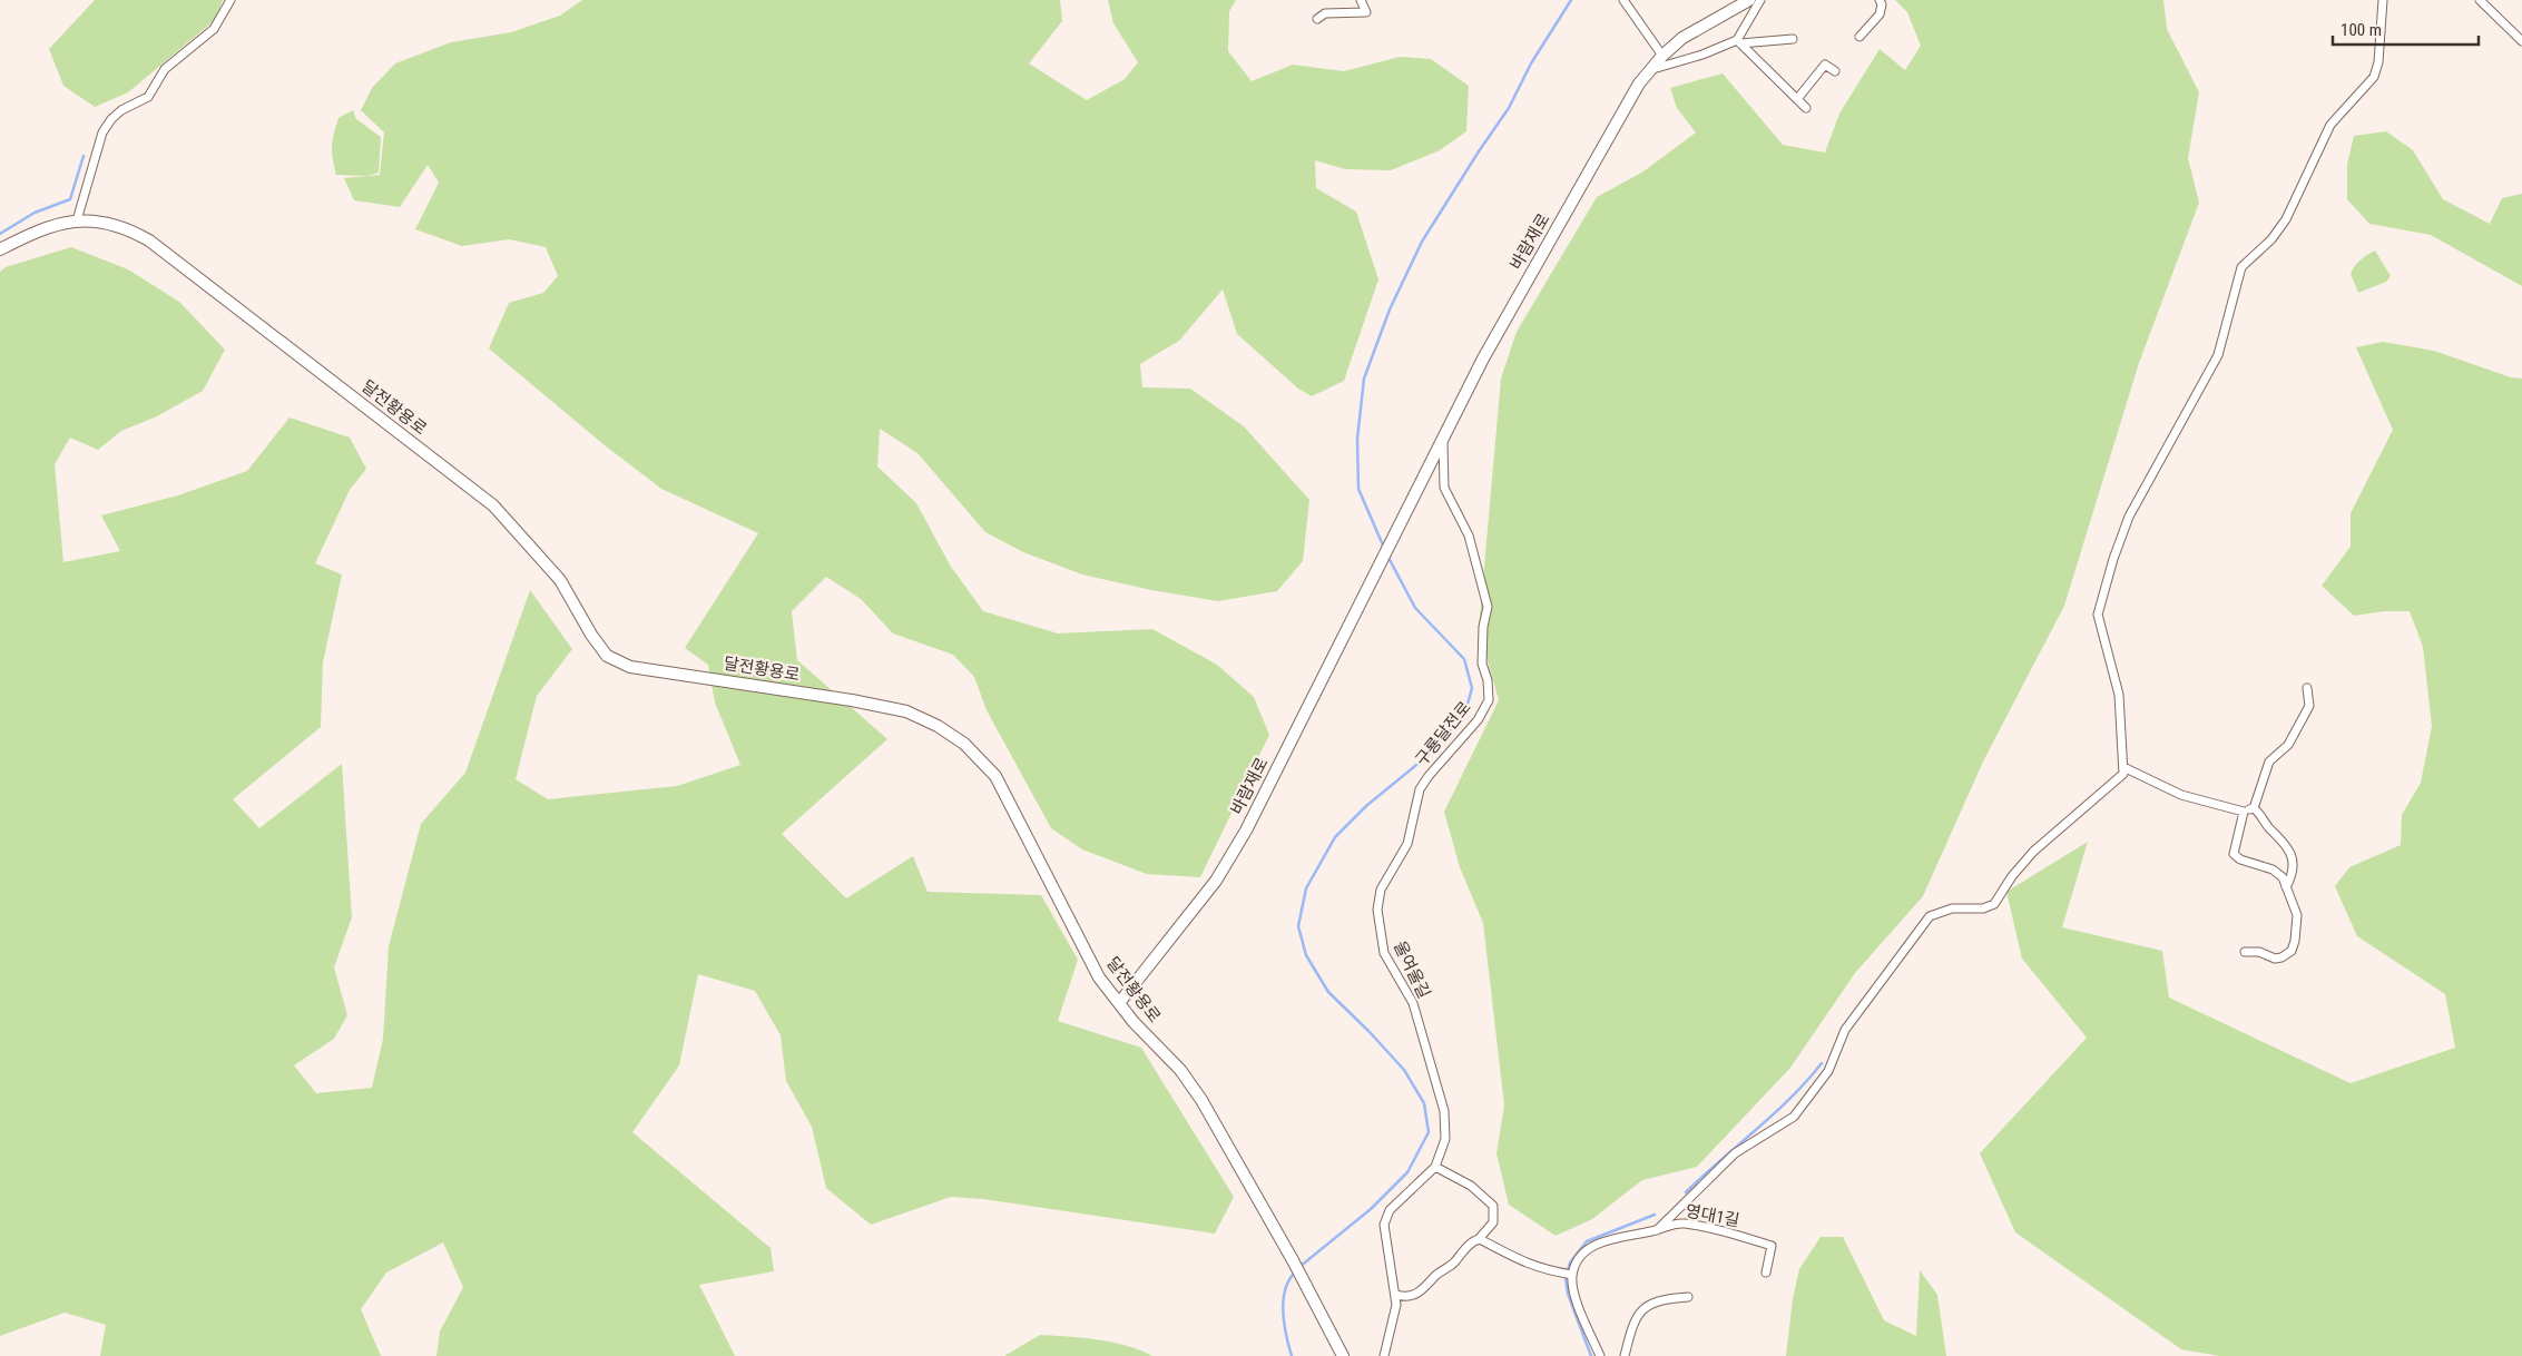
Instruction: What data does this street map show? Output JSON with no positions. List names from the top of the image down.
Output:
{
  "streets": {
    "main road": ["바람재로", "달전황용로"],
    "street": ["구룡달전로", "울여울길", "영대1길"]
  },
  "crossings": [
    ["바람재로", "달전황용로"],
    ["바람재로", "구룡달전로"],
    ["구룡달전로", "울여울길"]
  ],
  "scale_bar": "100 m"
}
